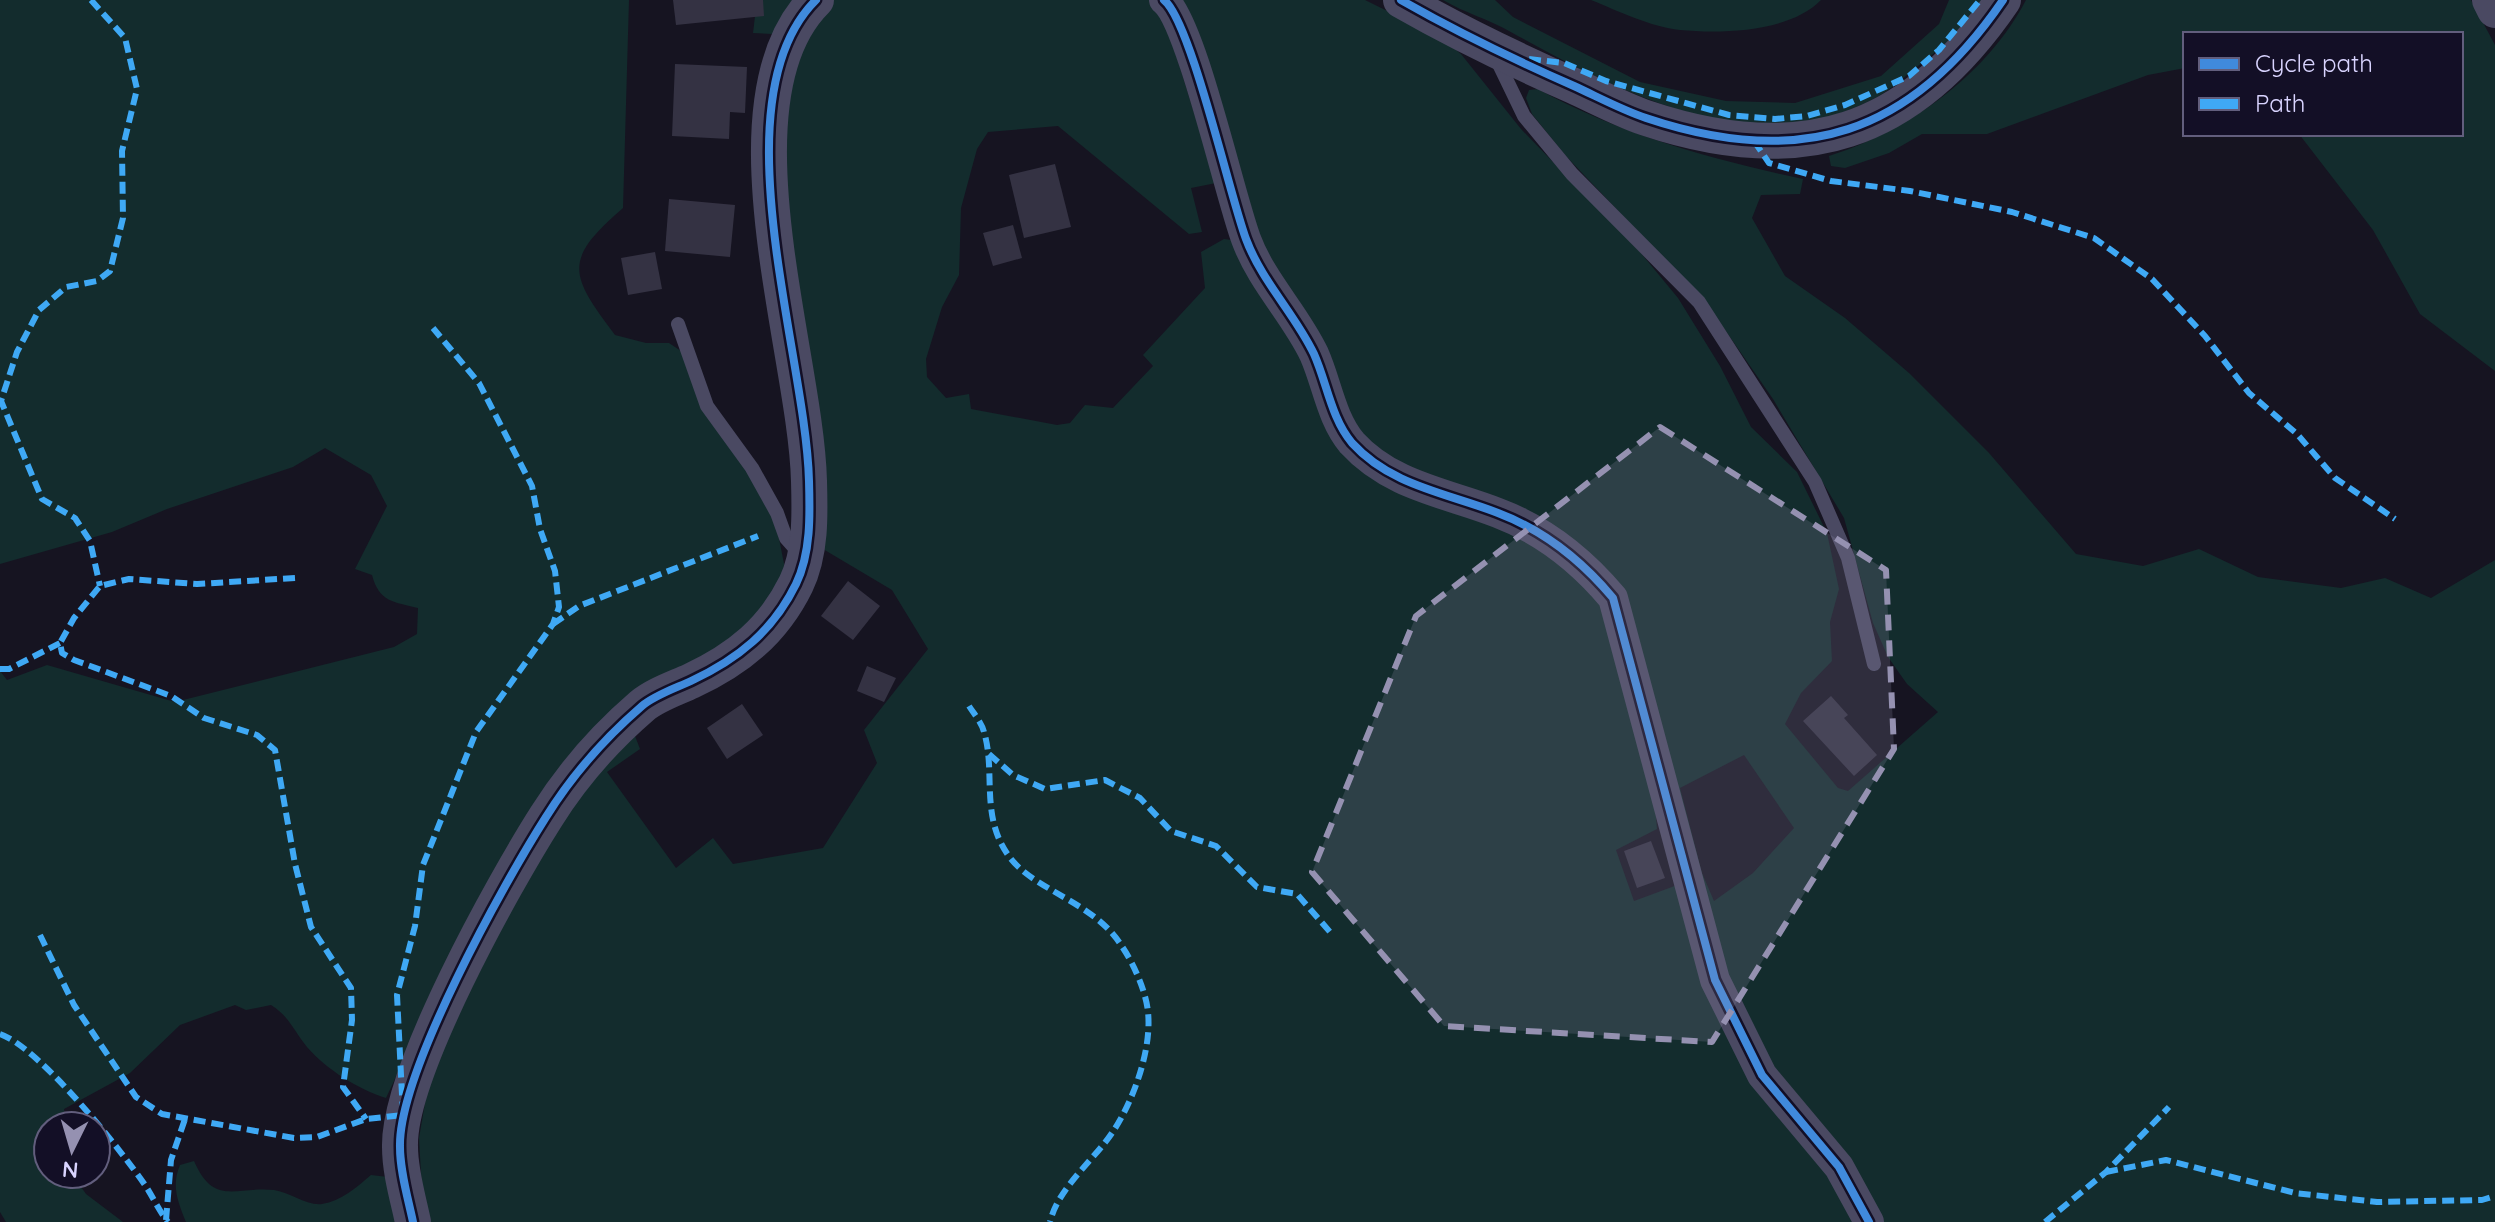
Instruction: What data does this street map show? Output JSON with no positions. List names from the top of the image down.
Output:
{
  "legend": ["Cycle path", "Path"],
  "north": "bottom"
}
